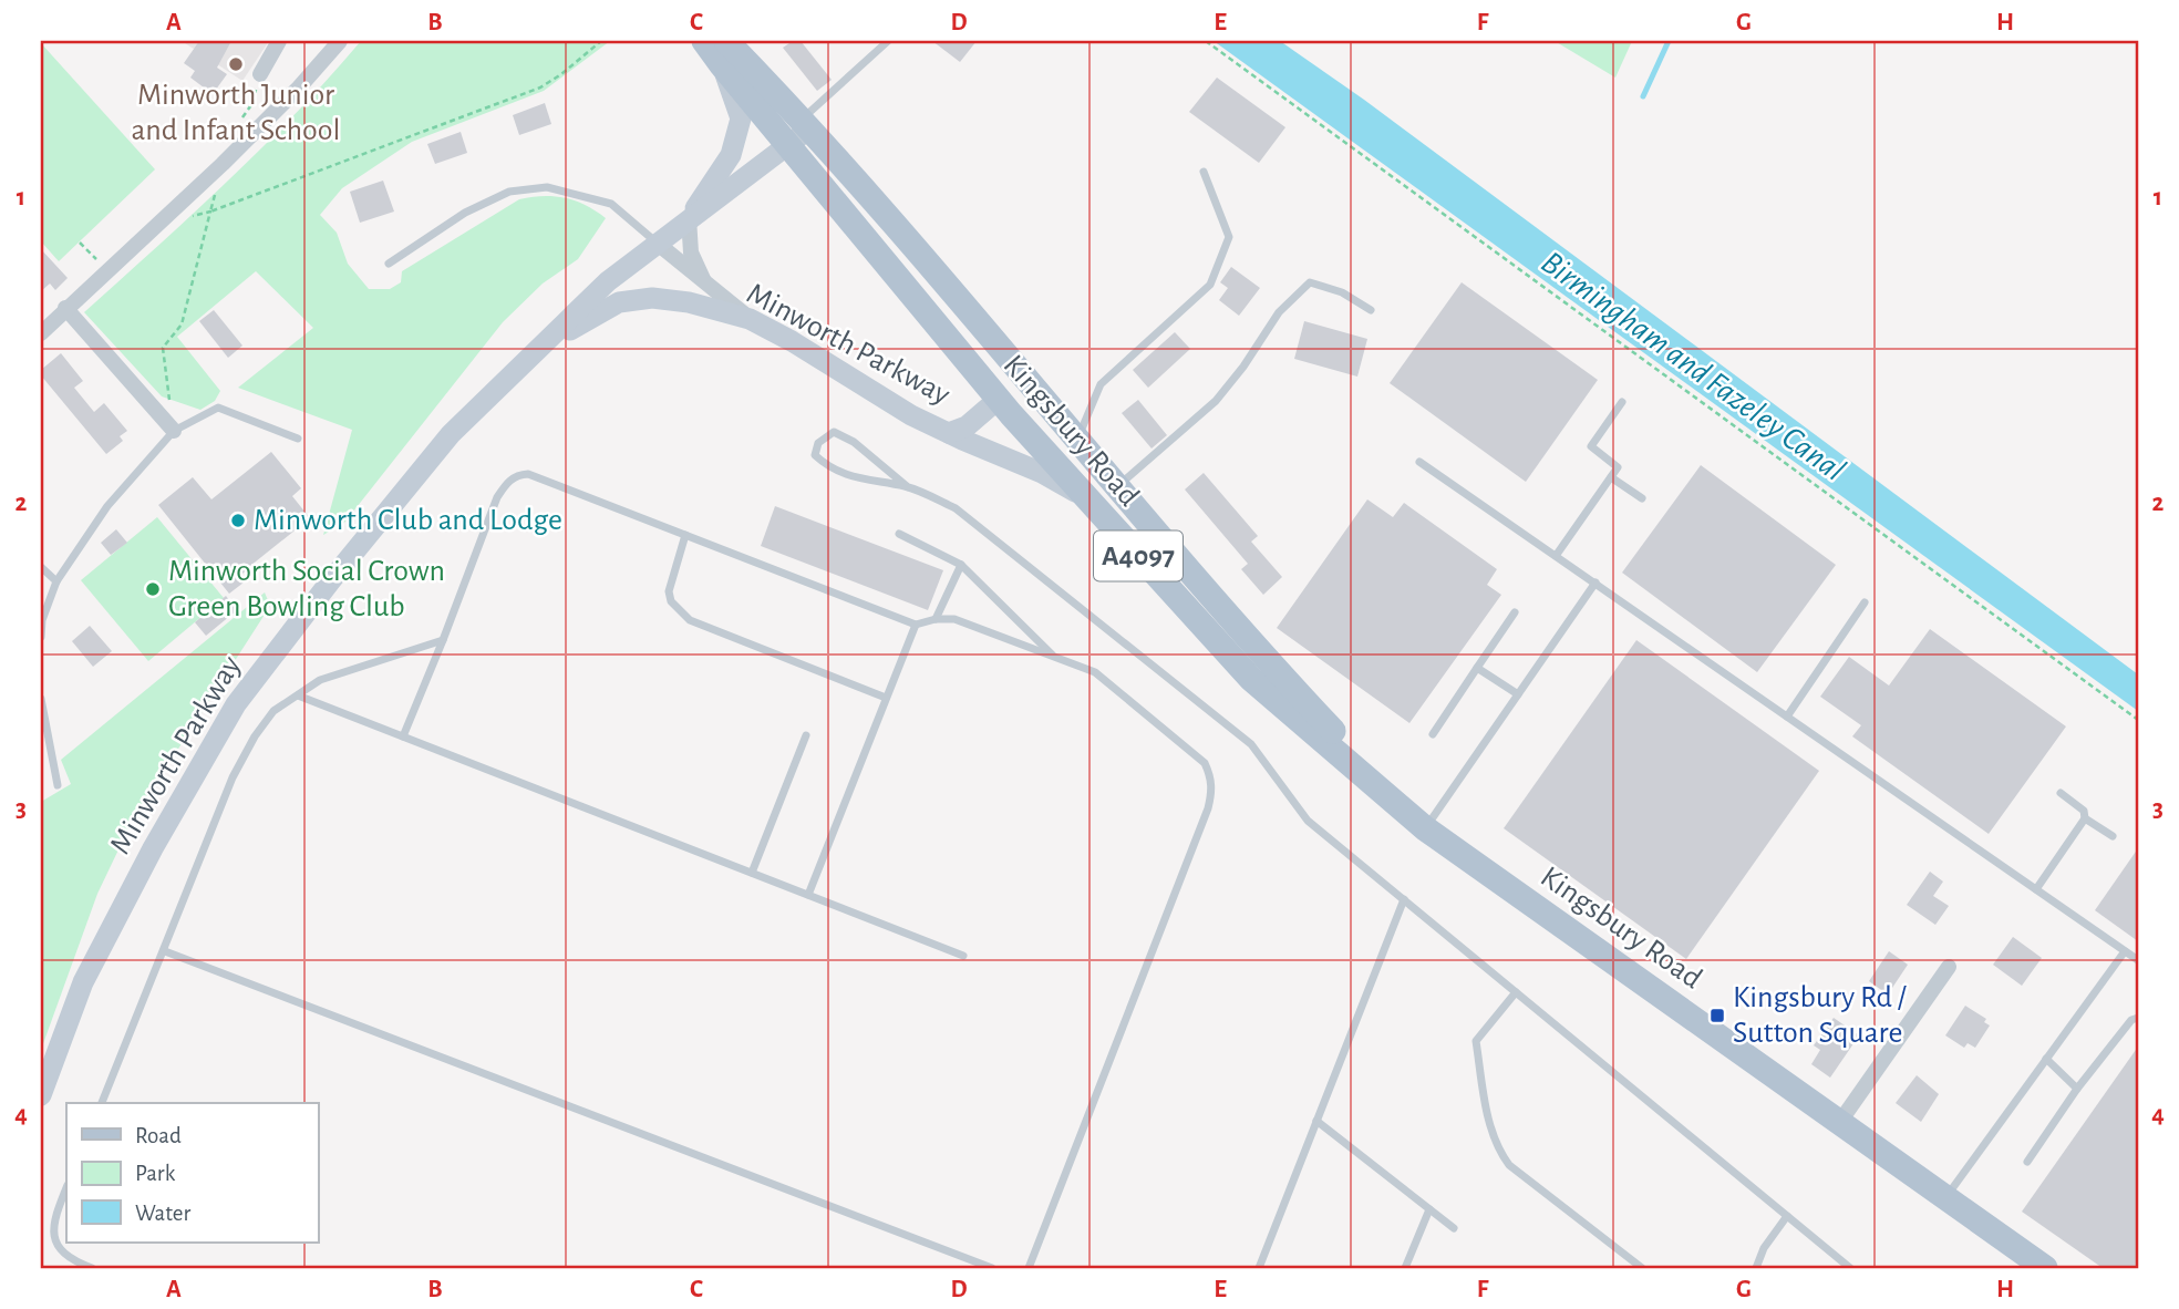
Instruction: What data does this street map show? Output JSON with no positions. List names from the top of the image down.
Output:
{
  "streets": {
    "main road": ["Kingsbury Road", "A4097"],
    "street": ["Minworth Parkway"]
  },
  "crossings": [
    ["Minworth Parkway", "Kingsbury Road"]
  ],
  "water": ["Birmingham and Fazeley Canal"],
  "places": {
    "other": ["Minworth Junior and Infant School", "Minworth Club and Lodge", "Minworth Social Crown Green Bowling Club"],
    "transit": ["Kingsbury Rd / Sutton Square"]
  },
  "legend": ["Road", "Park", "Water"],
  "grid": {
    "columns": [
      "A",
      "B",
      "C",
      "D",
      "E",
      "F",
      "G",
      "H"
    ],
    "rows": [
      "1",
      "2",
      "3",
      "4"
    ]
  }
}
